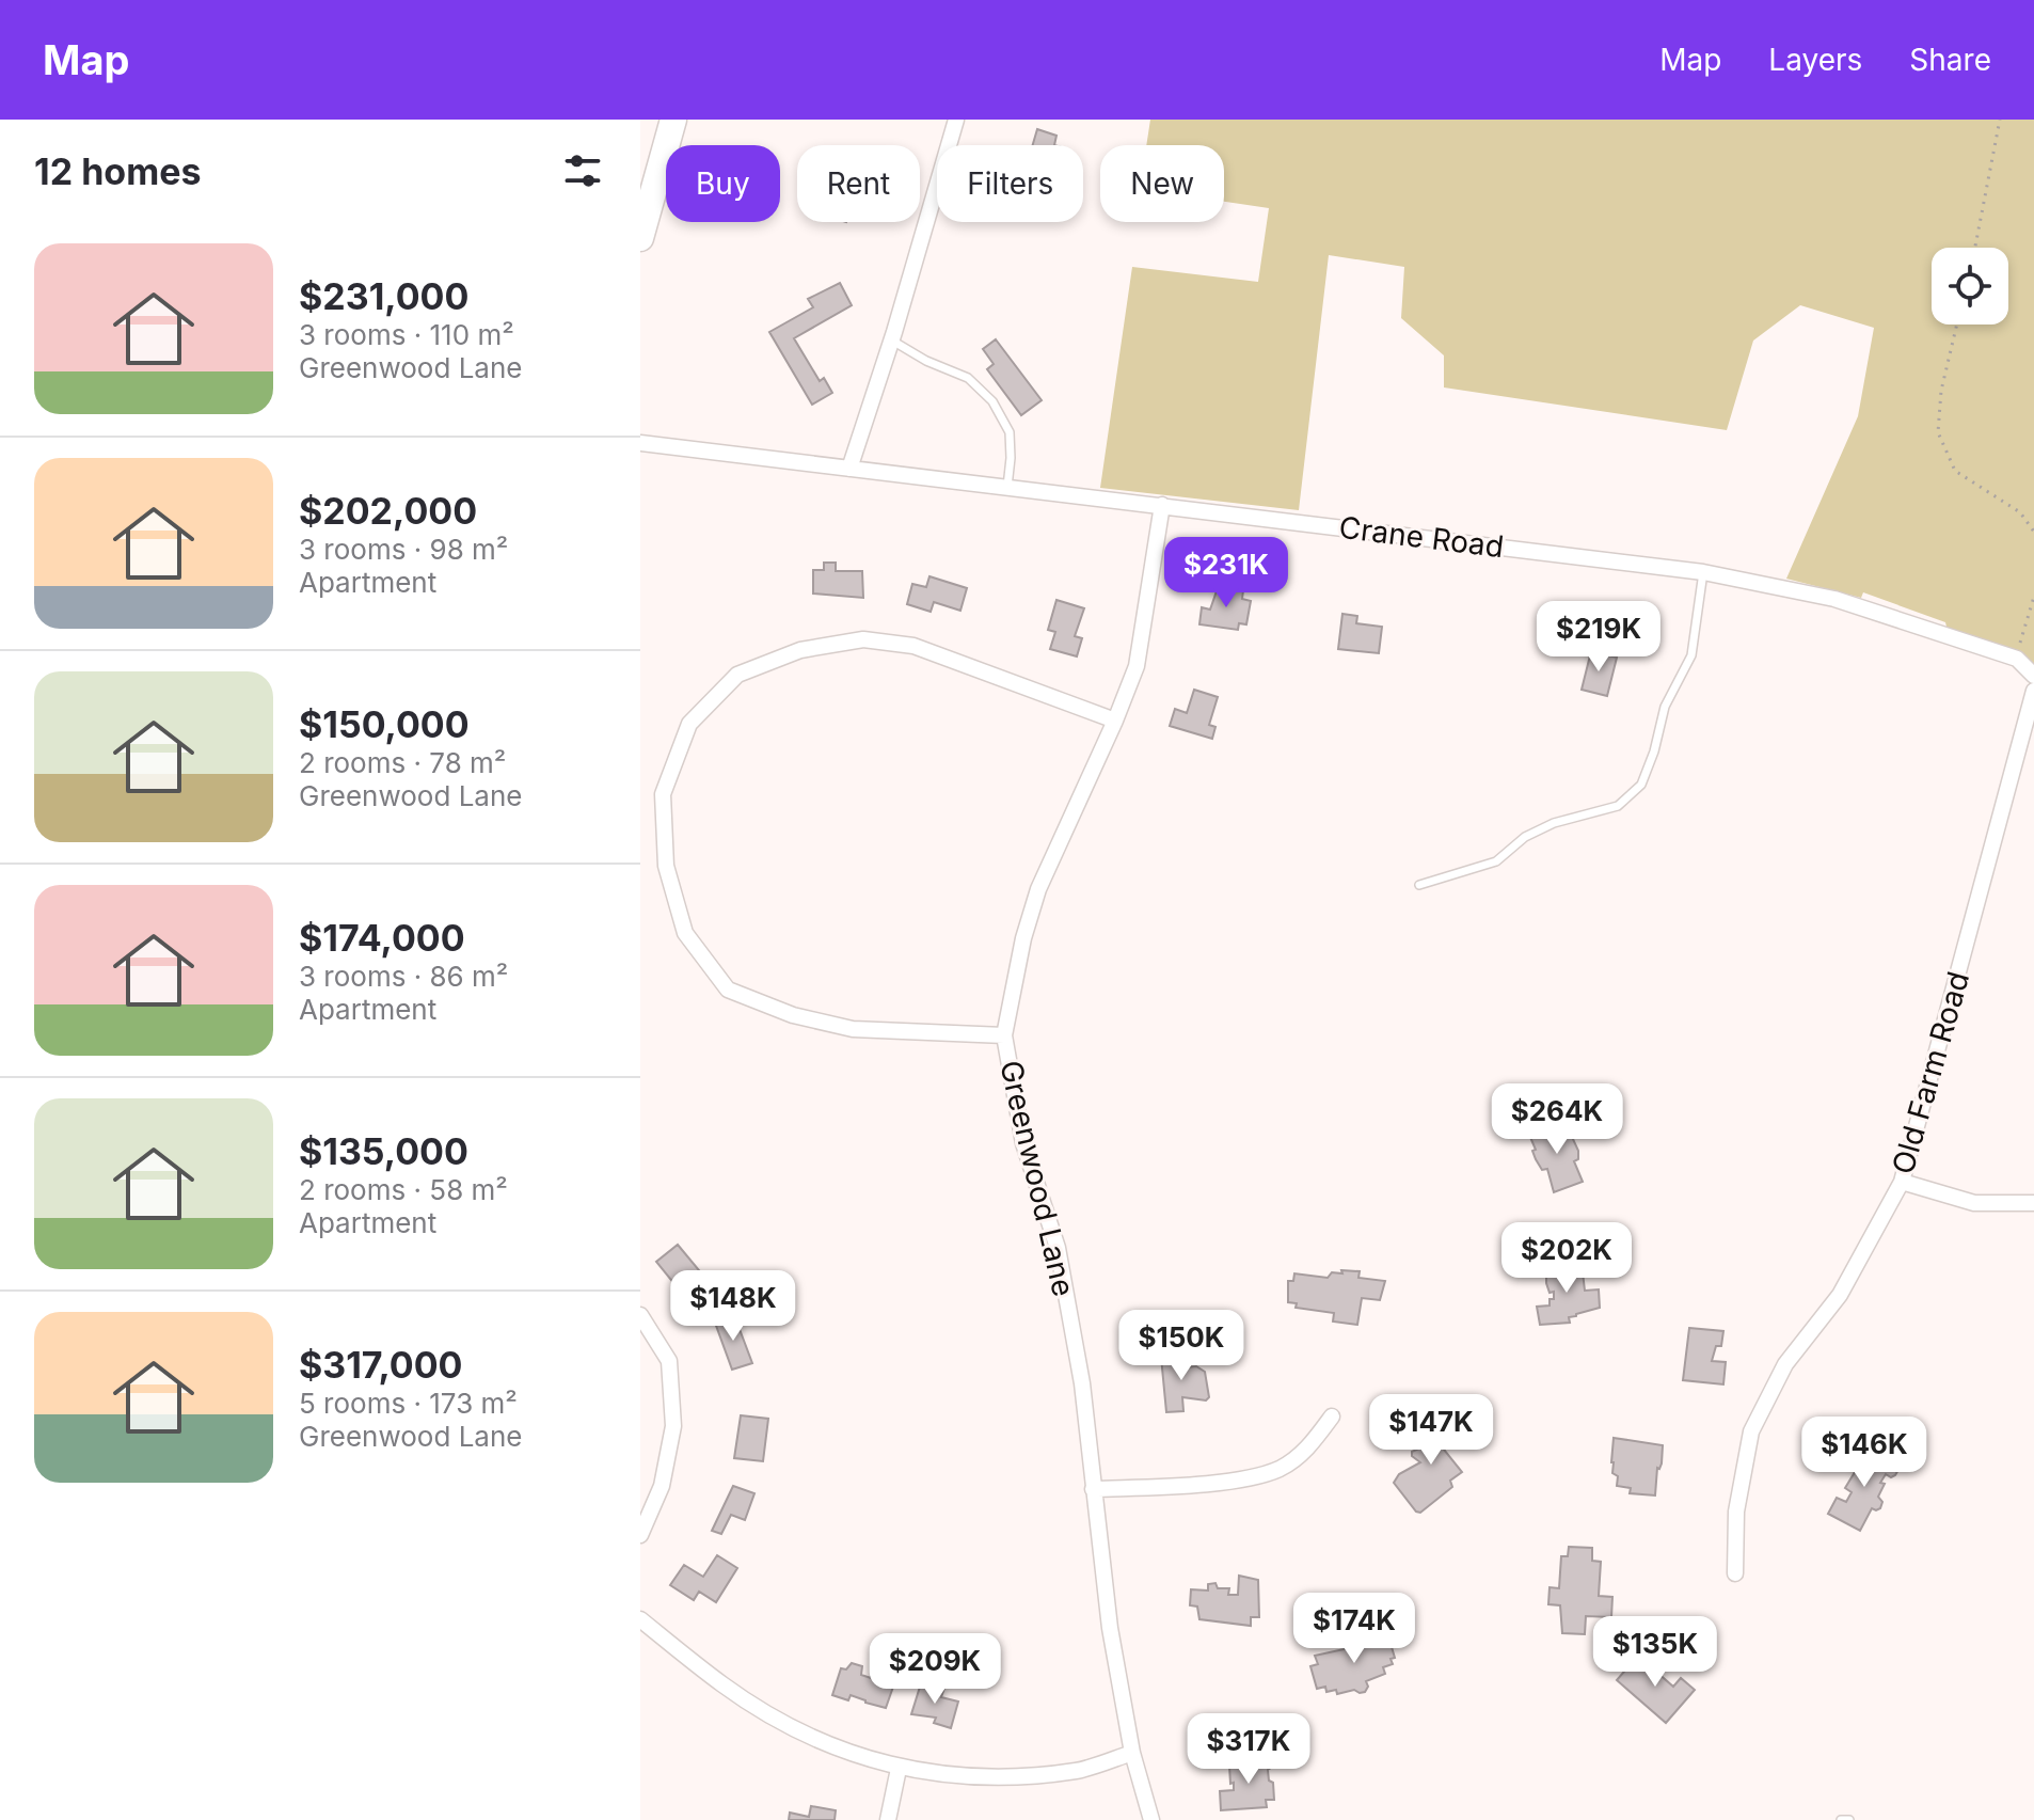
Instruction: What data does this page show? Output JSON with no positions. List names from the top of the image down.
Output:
{
  "streets": {
    "street": ["Crane Road", "Old Farm Road", "Greenwood Lane"]
  },
  "crossings": [
    ["Crane Road", "Greenwood Lane"]
  ],
  "page": {
    "header": "Map",
    "nav": ["Map", "Layers", "Share"],
    "heading": "12 homes",
    "chip": [
      "Buy",
      "Rent",
      "Filters",
      "New"
    ],
    "list": [
      {
        "name": "$231,000",
        "note": "3 rooms · 110 m² · Greenwood Lane"
      },
      {
        "name": "$202,000",
        "note": "3 rooms · 98 m² · Apartment"
      },
      {
        "name": "$150,000",
        "note": "2 rooms · 78 m² · Greenwood Lane"
      },
      {
        "name": "$174,000",
        "note": "3 rooms · 86 m² · Apartment"
      },
      {
        "name": "$135,000",
        "note": "2 rooms · 58 m² · Apartment"
      },
      {
        "name": "$317,000",
        "note": "5 rooms · 173 m² · Greenwood Lane"
      }
    ],
    "price": [
      "$231K",
      "$219K",
      "$264K",
      "$202K",
      "$148K",
      "$150K",
      "$147K",
      "$146K",
      "$174K",
      "$135K",
      "$209K",
      "$317K"
    ]
  }
}
